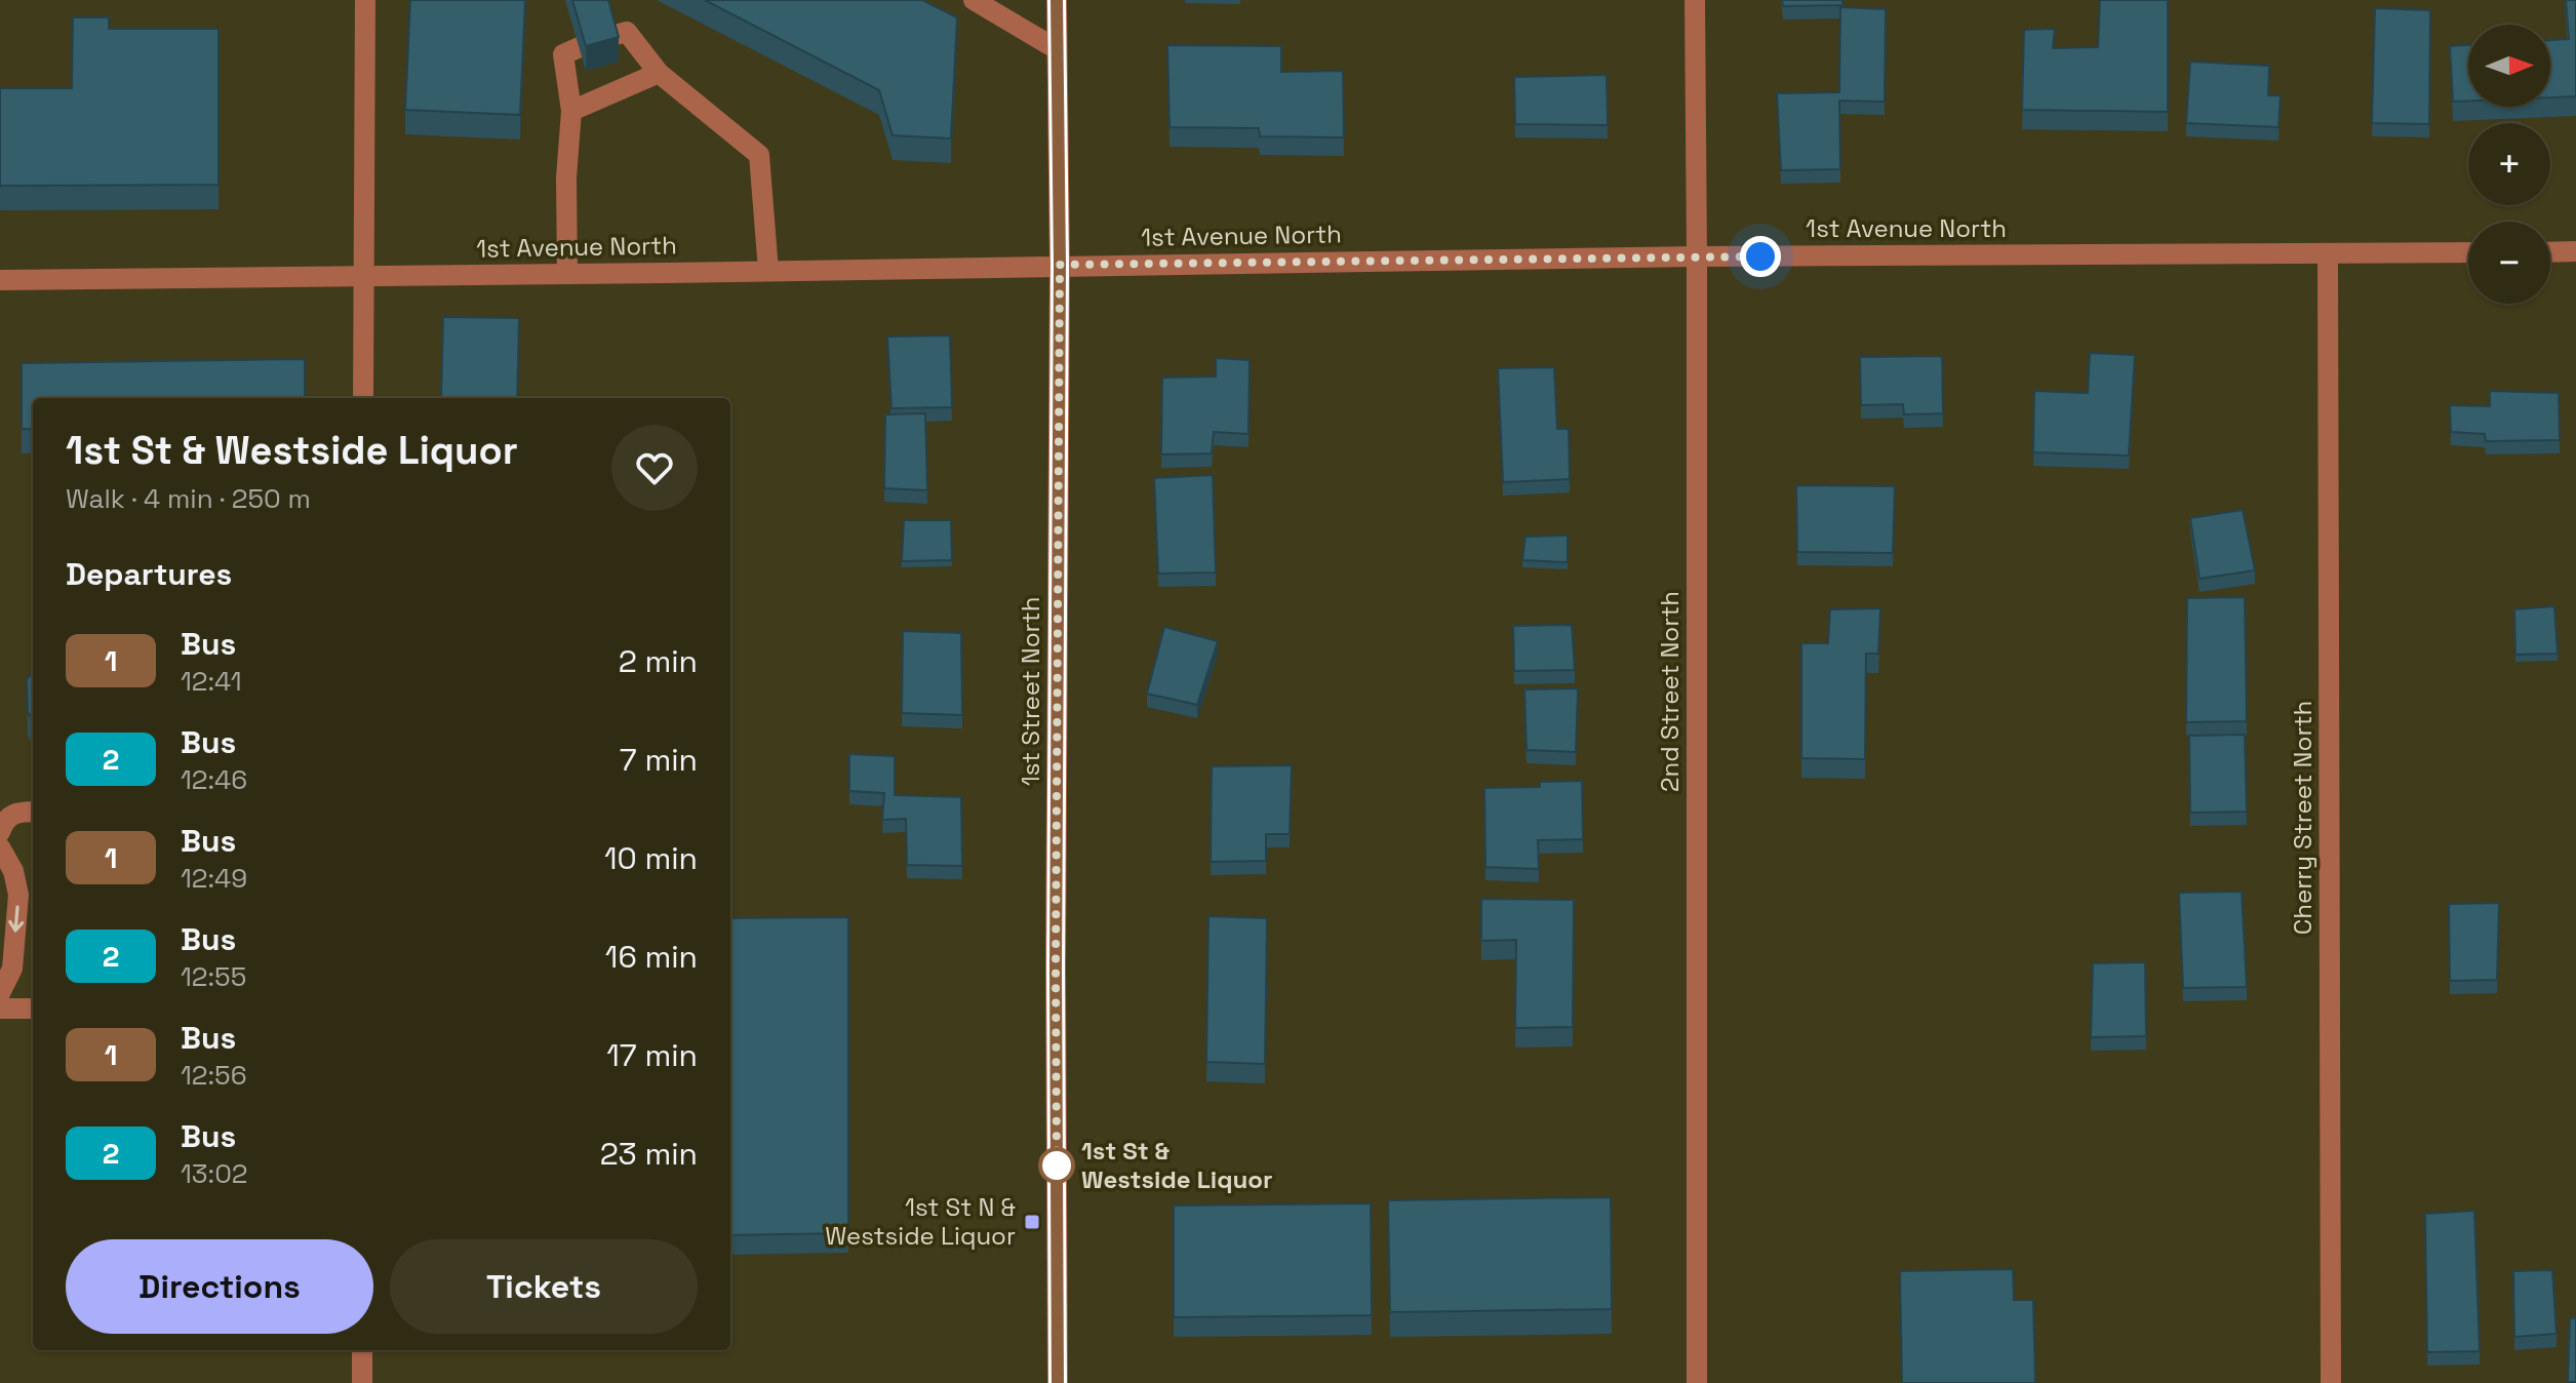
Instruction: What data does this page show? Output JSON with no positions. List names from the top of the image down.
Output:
{
  "streets": {
    "street": [
      "1st Avenue North",
      "1st Street North",
      "2nd Street North",
      "Cherry Street North"
    ]
  },
  "crossings": [
    ["1st Avenue North", "1st Street North"],
    ["1st Avenue North", "2nd Street North"],
    ["1st Avenue North", "Cherry Street North"]
  ],
  "places": {
    "other": ["1st St & Westside Liquor"],
    "transit": ["1st St N & Westside Liquor"]
  },
  "lines": ["bus line 1"],
  "north": "right",
  "page": {
    "map_buttons": ["+", "−"],
    "heading": [
      ["1st St & Westside Liquor", "Walk · 4 min · 250 m"],
      "Departures"
    ],
    "list": [
      {
        "mark": "1",
        "name": "Bus",
        "note": "12:41",
        "value": "2 min"
      },
      {
        "mark": "2",
        "name": "Bus",
        "note": "12:46",
        "value": "7 min"
      },
      {
        "mark": "1",
        "name": "Bus",
        "note": "12:49",
        "value": "10 min"
      },
      {
        "mark": "2",
        "name": "Bus",
        "note": "12:55",
        "value": "16 min"
      },
      {
        "mark": "1",
        "name": "Bus",
        "note": "12:56",
        "value": "17 min"
      },
      {
        "mark": "2",
        "name": "Bus",
        "note": "13:02",
        "value": "23 min"
      }
    ],
    "buttons": ["Directions", "Tickets"]
  }
}
